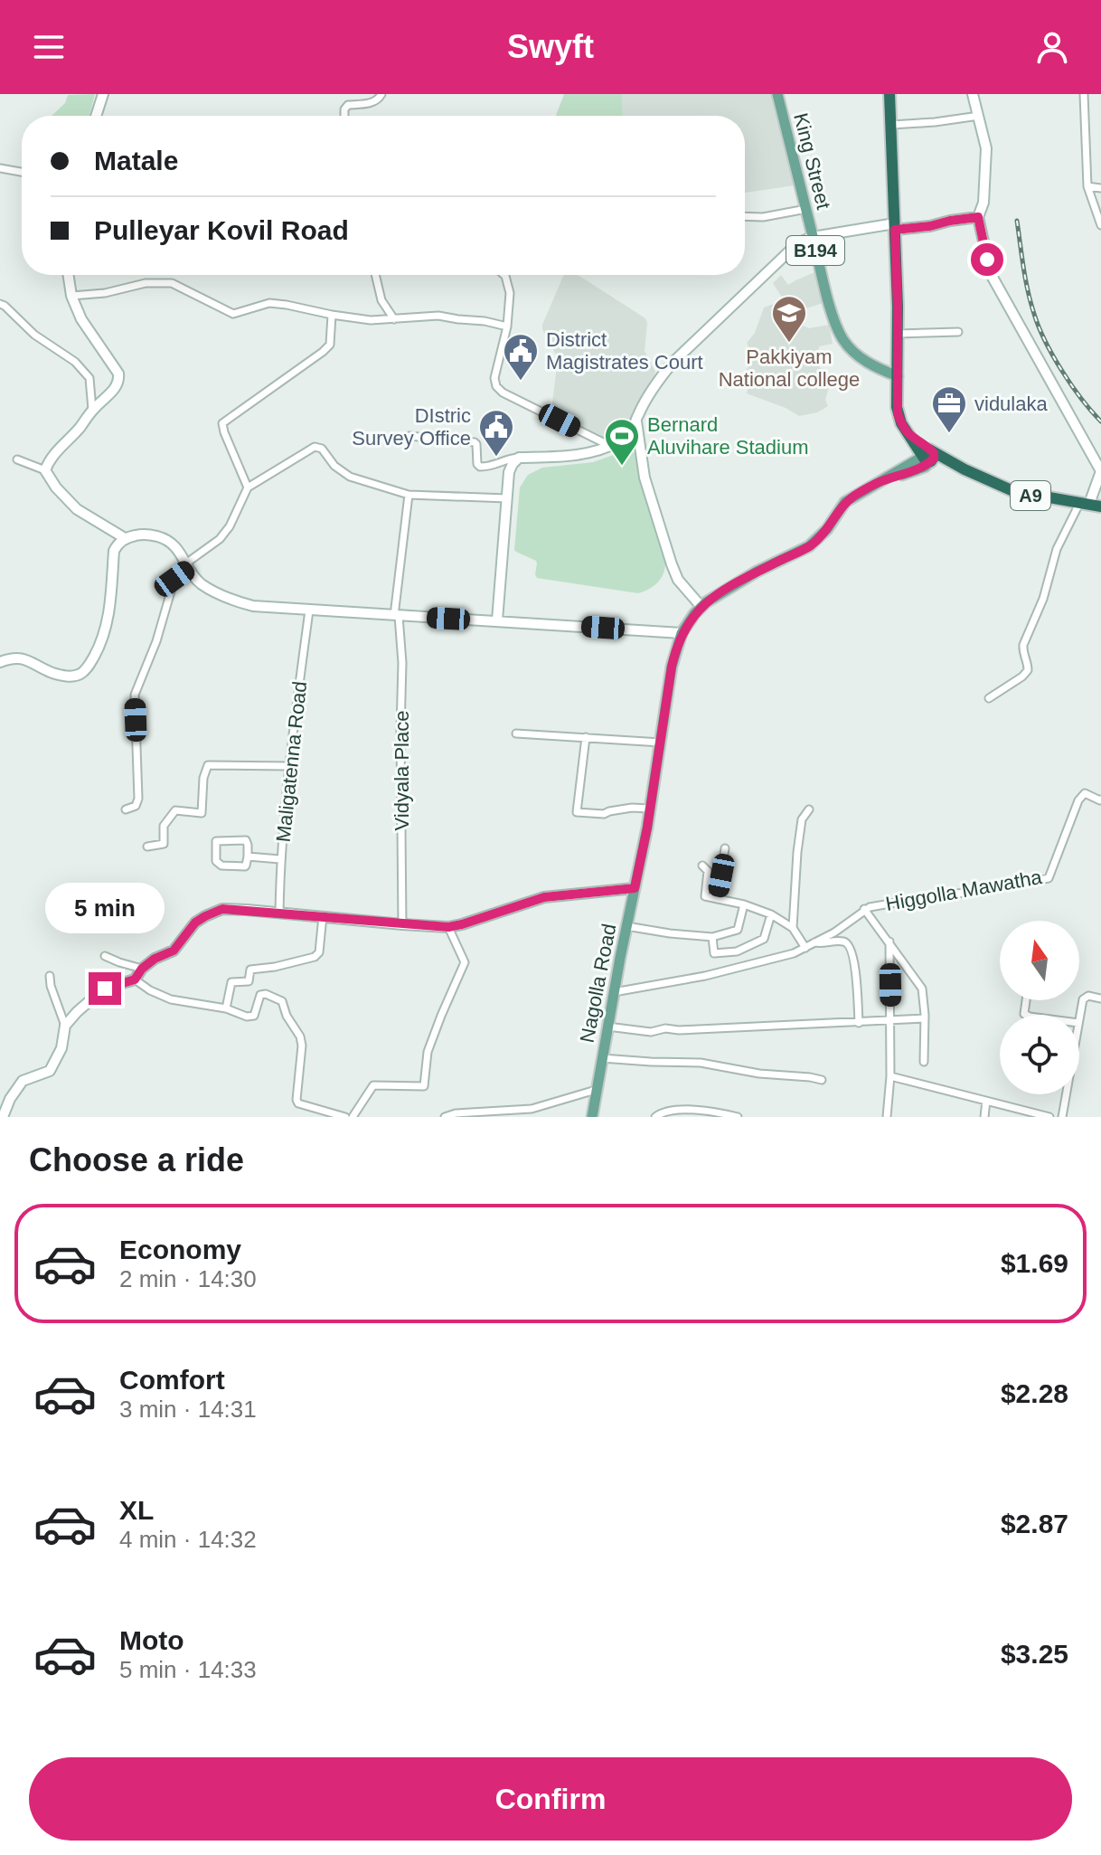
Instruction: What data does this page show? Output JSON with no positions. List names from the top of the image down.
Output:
{
  "streets": {
    "highway": ["A9"],
    "main road": ["King Street", "B194", "Nagolla Road"],
    "street": ["Maligatenna Road", "Vidyala Place", "Higgolla Mawatha"]
  },
  "crossings": [
    ["King Street", "A9"],
    ["A9", "Nagolla Road"],
    ["Higgolla Mawatha", "Nagolla Road"]
  ],
  "places": {
    "school or university": ["Pakkiyam National college"],
    "public building": ["District Magistrates Court", "DIstric Survey Office"],
    "office": ["vidulaka"],
    "sports": ["Bernard Aluvihare Stadium"]
  },
  "north": "top",
  "page": {
    "header": "Swyft",
    "banner": ["Matale", "Pulleyar Kovil Road"],
    "bubble": "5 min",
    "heading": "Choose a ride",
    "list": [
      {
        "name": "Economy",
        "note": "2 min · 14:30",
        "value": "$1.69"
      },
      {
        "name": "Comfort",
        "note": "3 min · 14:31",
        "value": "$2.28"
      },
      {
        "name": "XL",
        "note": "4 min · 14:32",
        "value": "$2.87"
      },
      {
        "name": "Moto",
        "note": "5 min · 14:33",
        "value": "$3.25"
      }
    ],
    "buttons": "Confirm"
  }
}
